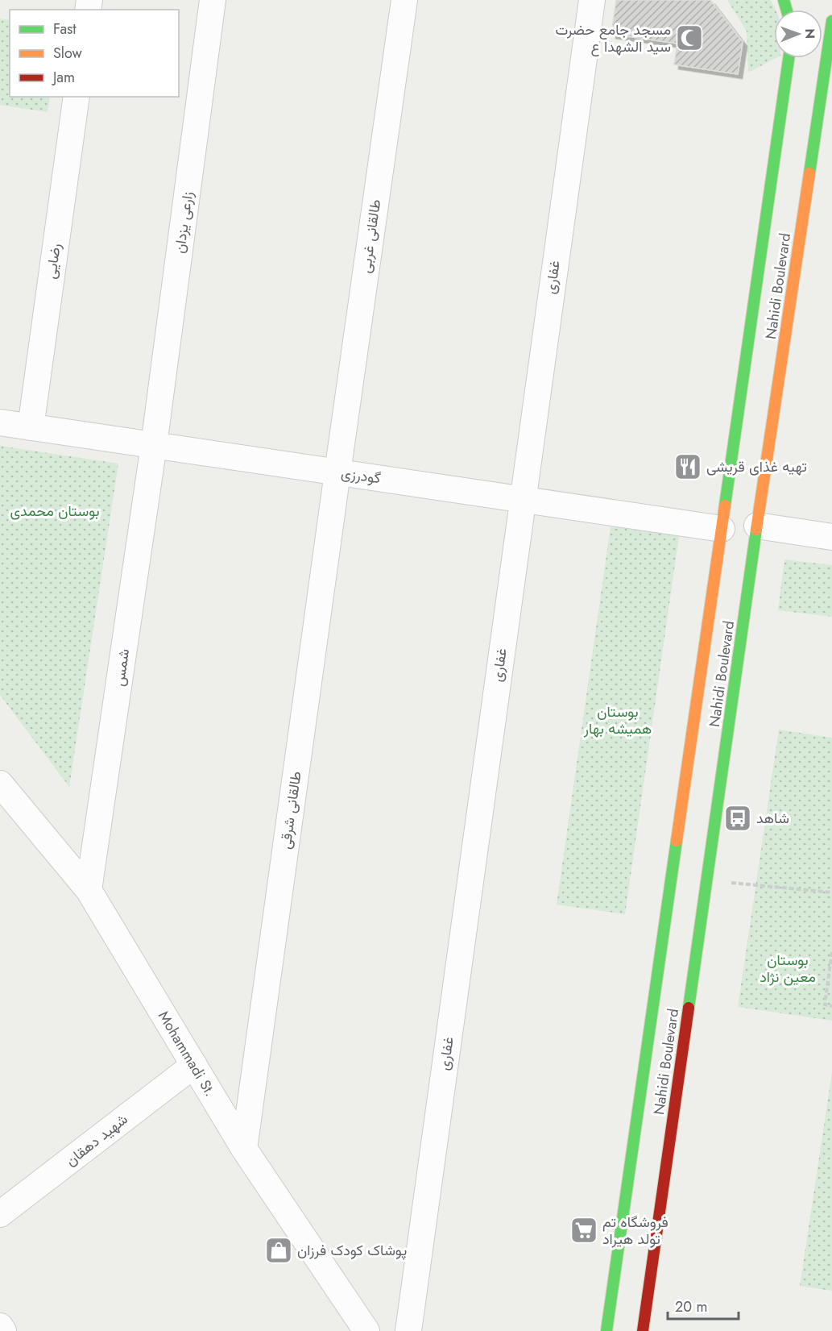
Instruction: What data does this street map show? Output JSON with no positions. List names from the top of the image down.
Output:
{
  "streets": {
    "main road": ["Nahidi Boulevard"],
    "street": [
      "زارعی یزدان",
      "طالقانی غربی",
      "رضایی",
      "غفاری",
      "گودرزی",
      "شمس",
      "طالقانی شرقی",
      "Mohammadi St.",
      "شهید دهقان"
    ]
  },
  "crossings": [
    ["زارعی یزدان", "گودرزی"],
    ["زارعی یزدان", "شمس"],
    ["طالقانی غربی", "گودرزی"],
    ["طالقانی غربی", "طالقانی شرقی"],
    ["رضایی", "گودرزی"],
    ["غفاری", "گودرزی"],
    ["Nahidi Boulevard", "گودرزی"],
    ["گودرزی", "شمس"],
    ["گودرزی", "طالقانی شرقی"],
    ["شمس", "Mohammadi St."],
    ["طالقانی شرقی", "Mohammadi St."],
    ["Mohammadi St.", "شهید دهقان"]
  ],
  "parks": ["بوستان محمدی", "بوستان همیشه بهار", "بوستان معین نژاد"],
  "places": {
    "mosque": ["مسجد جامع حضرت سید الشهدا ع"],
    "restaurant": ["تهیه غذای قریشی"],
    "bus stop": ["شاهد"],
    "supermarket": ["فروشگاه تم تولد هیراد"],
    "shop": ["پوشاک کودک فرزان"]
  },
  "legend": ["Fast", "Slow", "Jam"],
  "scale_bar": "20 m",
  "north": "right"
}
